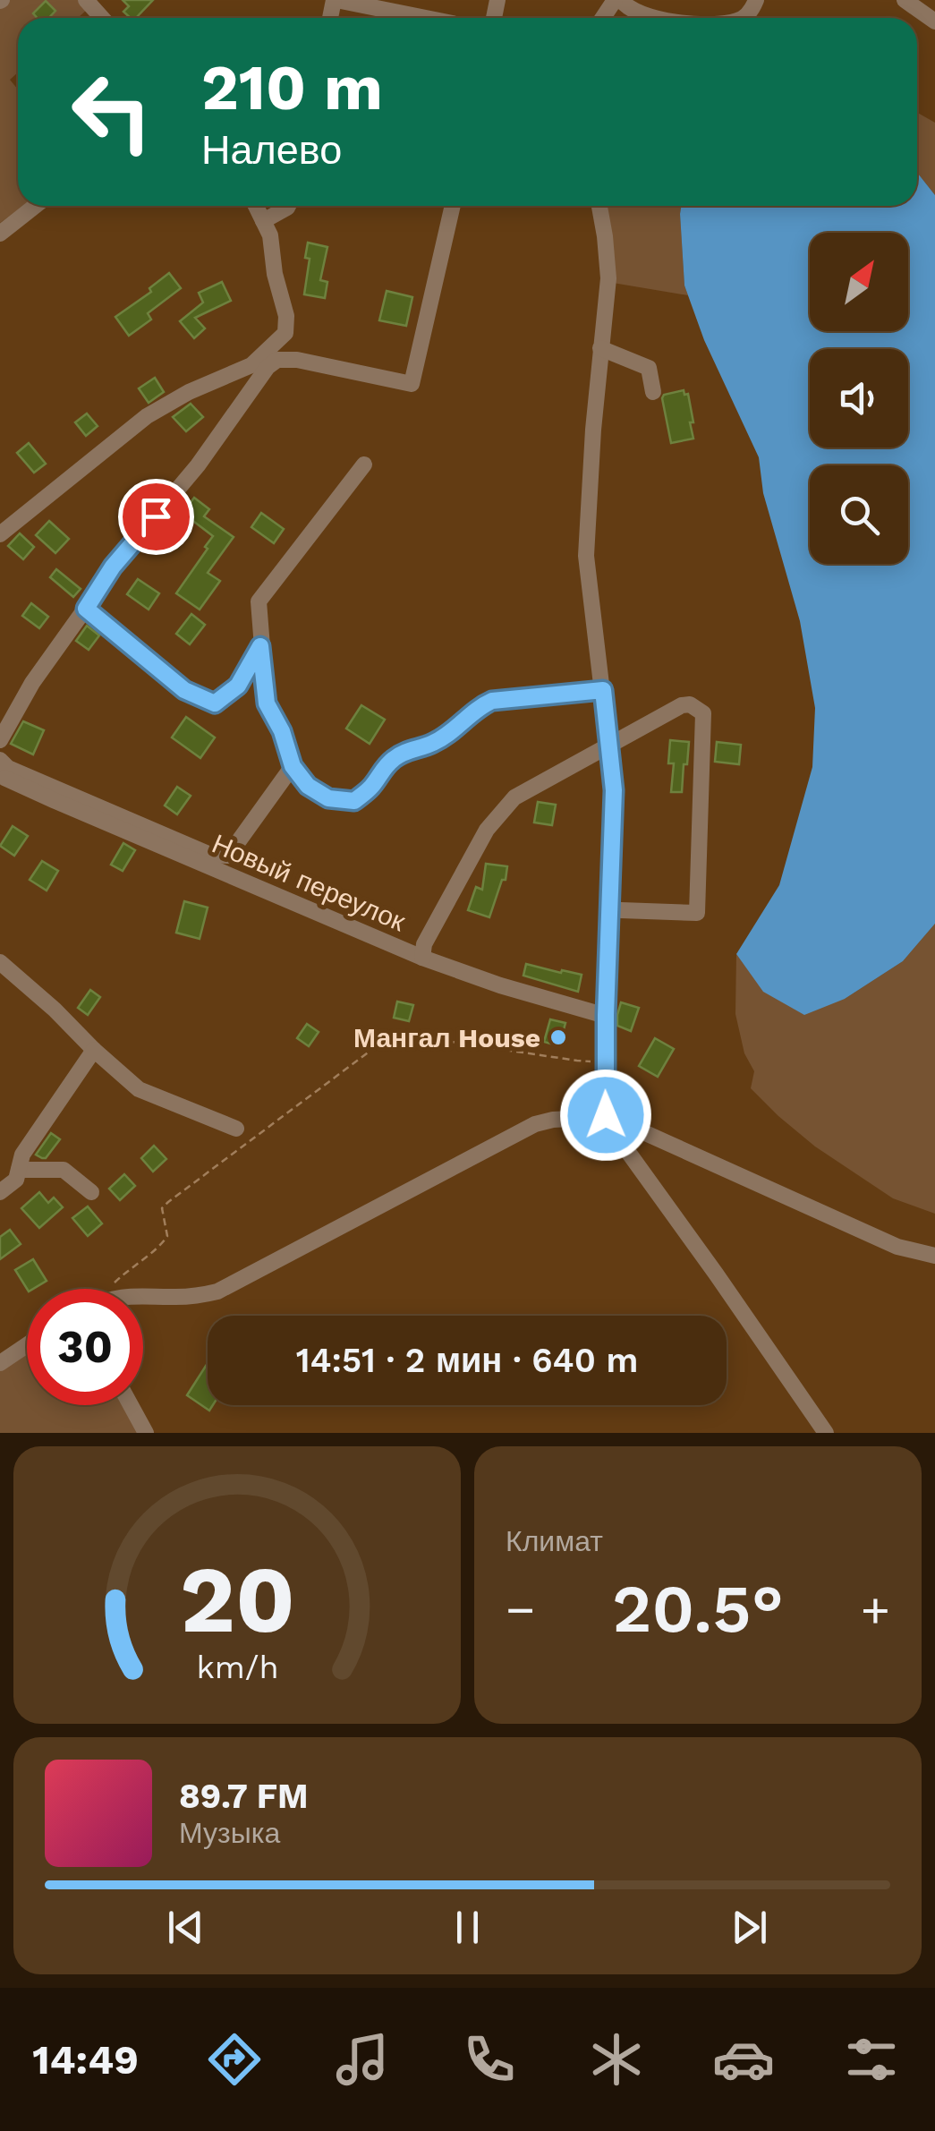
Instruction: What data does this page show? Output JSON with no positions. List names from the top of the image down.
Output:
{
  "streets": {
    "street": ["Новый переулок"]
  },
  "places": ["Мангал House"],
  "north": "top right",
  "page": {
    "turn": ["210 m", "Налево"],
    "limit": "30",
    "trip": "14:51 · 2 мин · 640 m",
    "tile": "Климат",
    "heat": ["−", "20.5°", "+"],
    "song": ["89.7 FM", "Музыка"],
    "tabs": "14:49",
    "gauge": ["20", "km/h"]
  }
}
